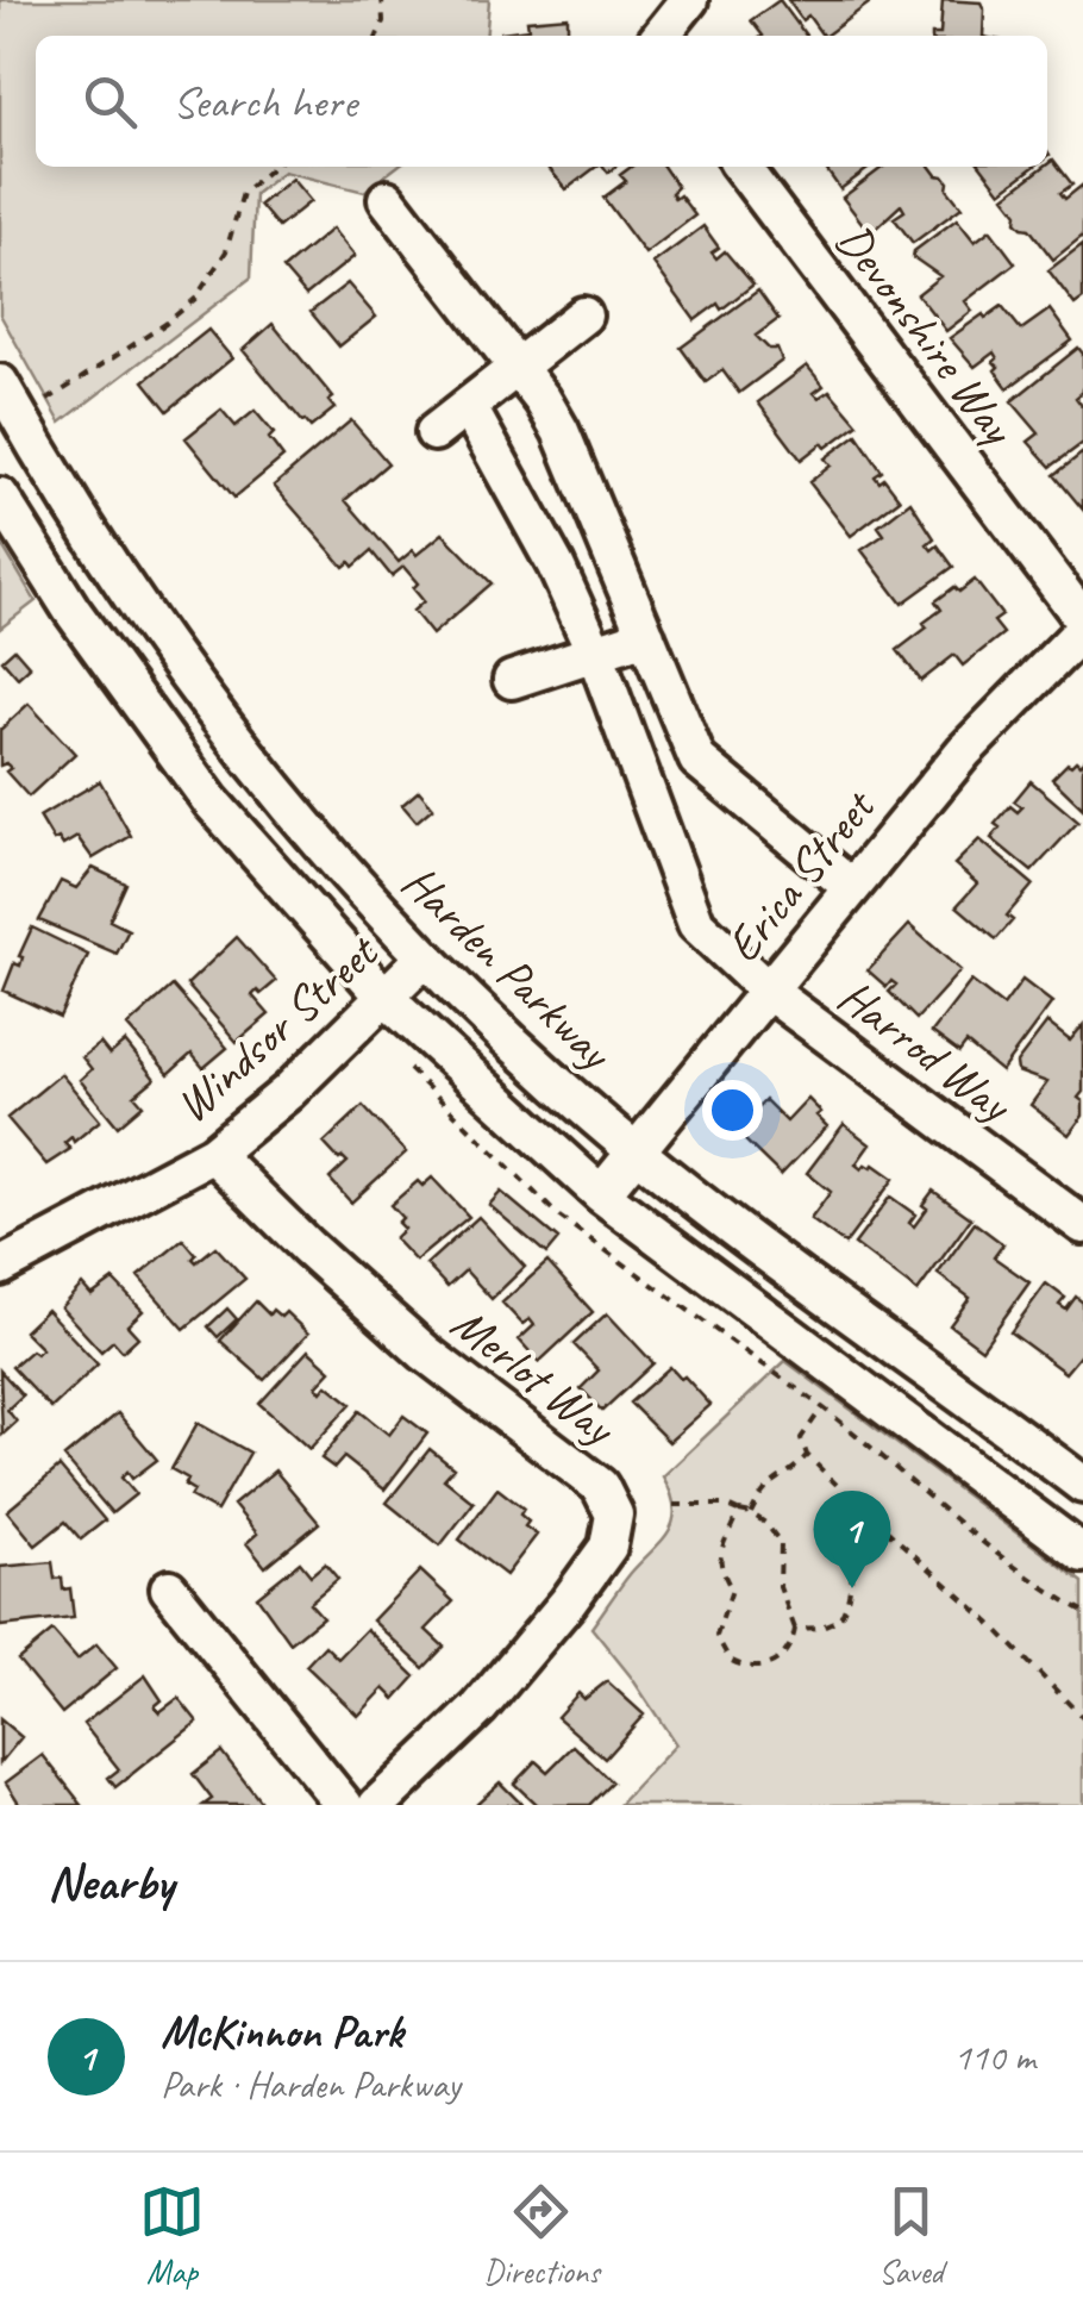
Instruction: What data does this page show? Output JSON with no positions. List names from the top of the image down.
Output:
{
  "streets": {
    "street": [
      "Devonshire Way",
      "Erica Street",
      "Harden Parkway",
      "Windsor Street",
      "Harrod Way",
      "Merlot Way"
    ]
  },
  "crossings": [
    ["Erica Street", "Harden Parkway"],
    ["Erica Street", "Harrod Way"],
    ["Harden Parkway", "Windsor Street"],
    ["Windsor Street", "Merlot Way"]
  ],
  "page": {
    "search": "Search here",
    "pins": "1",
    "heading": "Nearby",
    "list": [
      {
        "mark": "1",
        "name": "McKinnon Park",
        "note": "Park · Harden Parkway",
        "value": "110 m"
      }
    ],
    "nav": ["Map", "Directions", "Saved"]
  }
}
